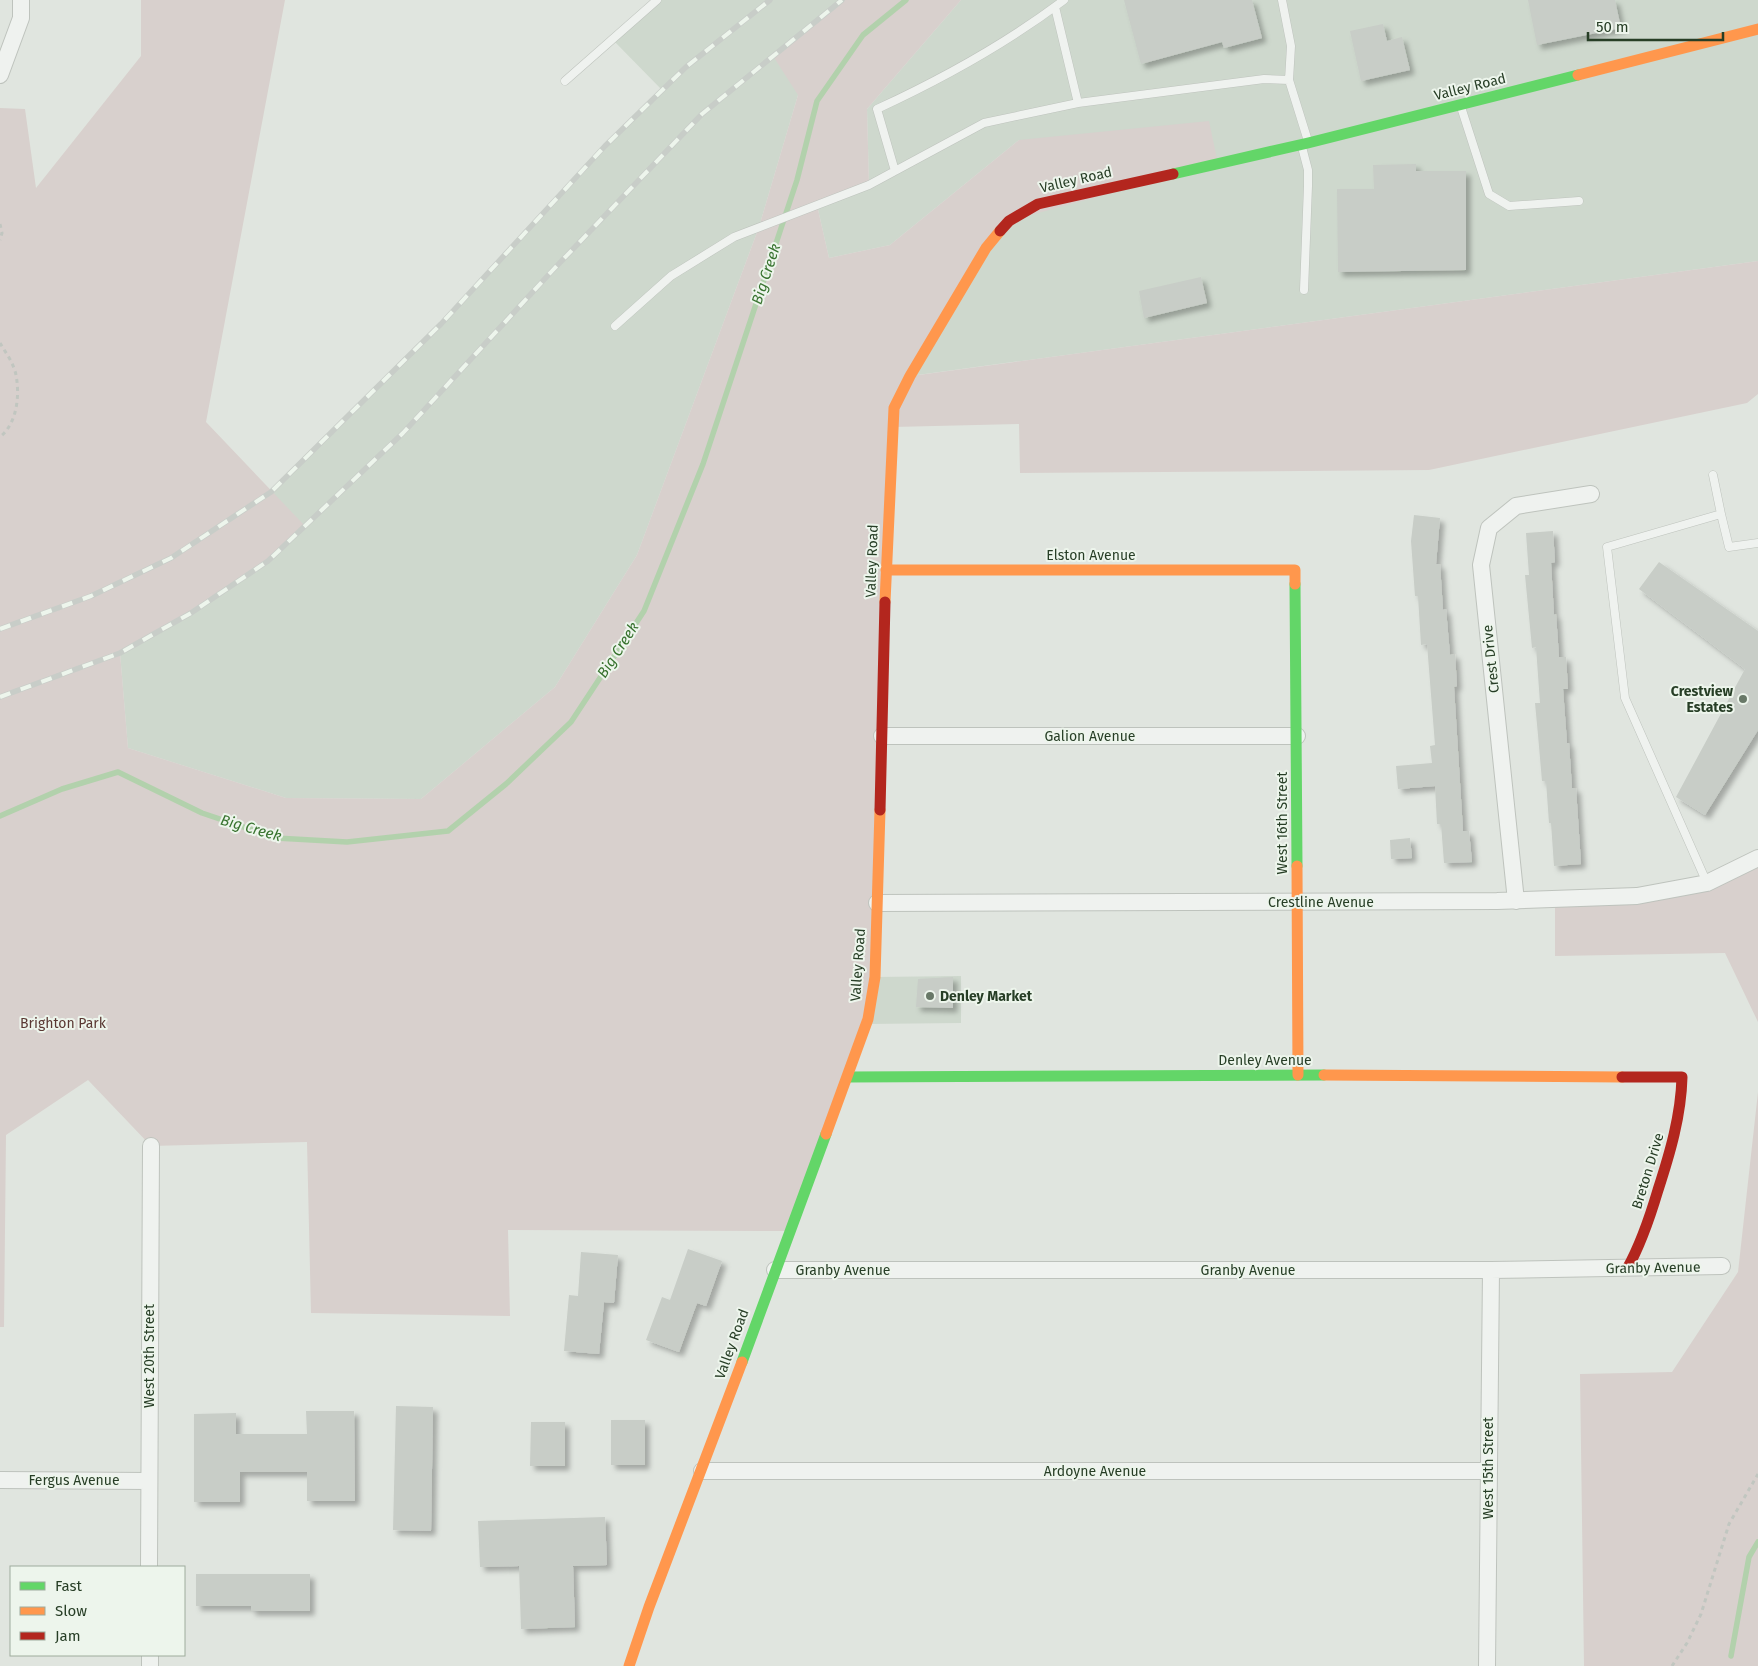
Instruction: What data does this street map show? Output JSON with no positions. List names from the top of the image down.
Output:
{
  "streets": {
    "street": [
      "Valley Road",
      "Elston Avenue",
      "Crest Drive",
      "Galion Avenue",
      "West 16th Street",
      "Crestline Avenue",
      "Denley Avenue",
      "Breton Drive",
      "Granby Avenue",
      "West 20th Street",
      "West 15th Street",
      "Ardoyne Avenue",
      "Fergus Avenue"
    ]
  },
  "crossings": [
    ["Valley Road", "Elston Avenue"],
    ["Valley Road", "Galion Avenue"],
    ["Valley Road", "Crestline Avenue"],
    ["Valley Road", "Denley Avenue"],
    ["Valley Road", "Granby Avenue"],
    ["Valley Road", "Ardoyne Avenue"],
    ["Elston Avenue", "West 16th Street"],
    ["Crest Drive", "Crestline Avenue"],
    ["Galion Avenue", "West 16th Street"],
    ["West 16th Street", "Crestline Avenue"],
    ["West 16th Street", "Denley Avenue"],
    ["Denley Avenue", "Breton Drive"],
    ["Breton Drive", "Granby Avenue"],
    ["Granby Avenue", "West 15th Street"],
    ["West 20th Street", "Fergus Avenue"],
    ["West 15th Street", "Ardoyne Avenue"]
  ],
  "water": ["Big Creek"],
  "parks": ["Brighton Park"],
  "places": ["Crestview Estates", "Denley Market"],
  "legend": ["Fast", "Slow", "Jam"],
  "scale_bar": "50 m"
}
